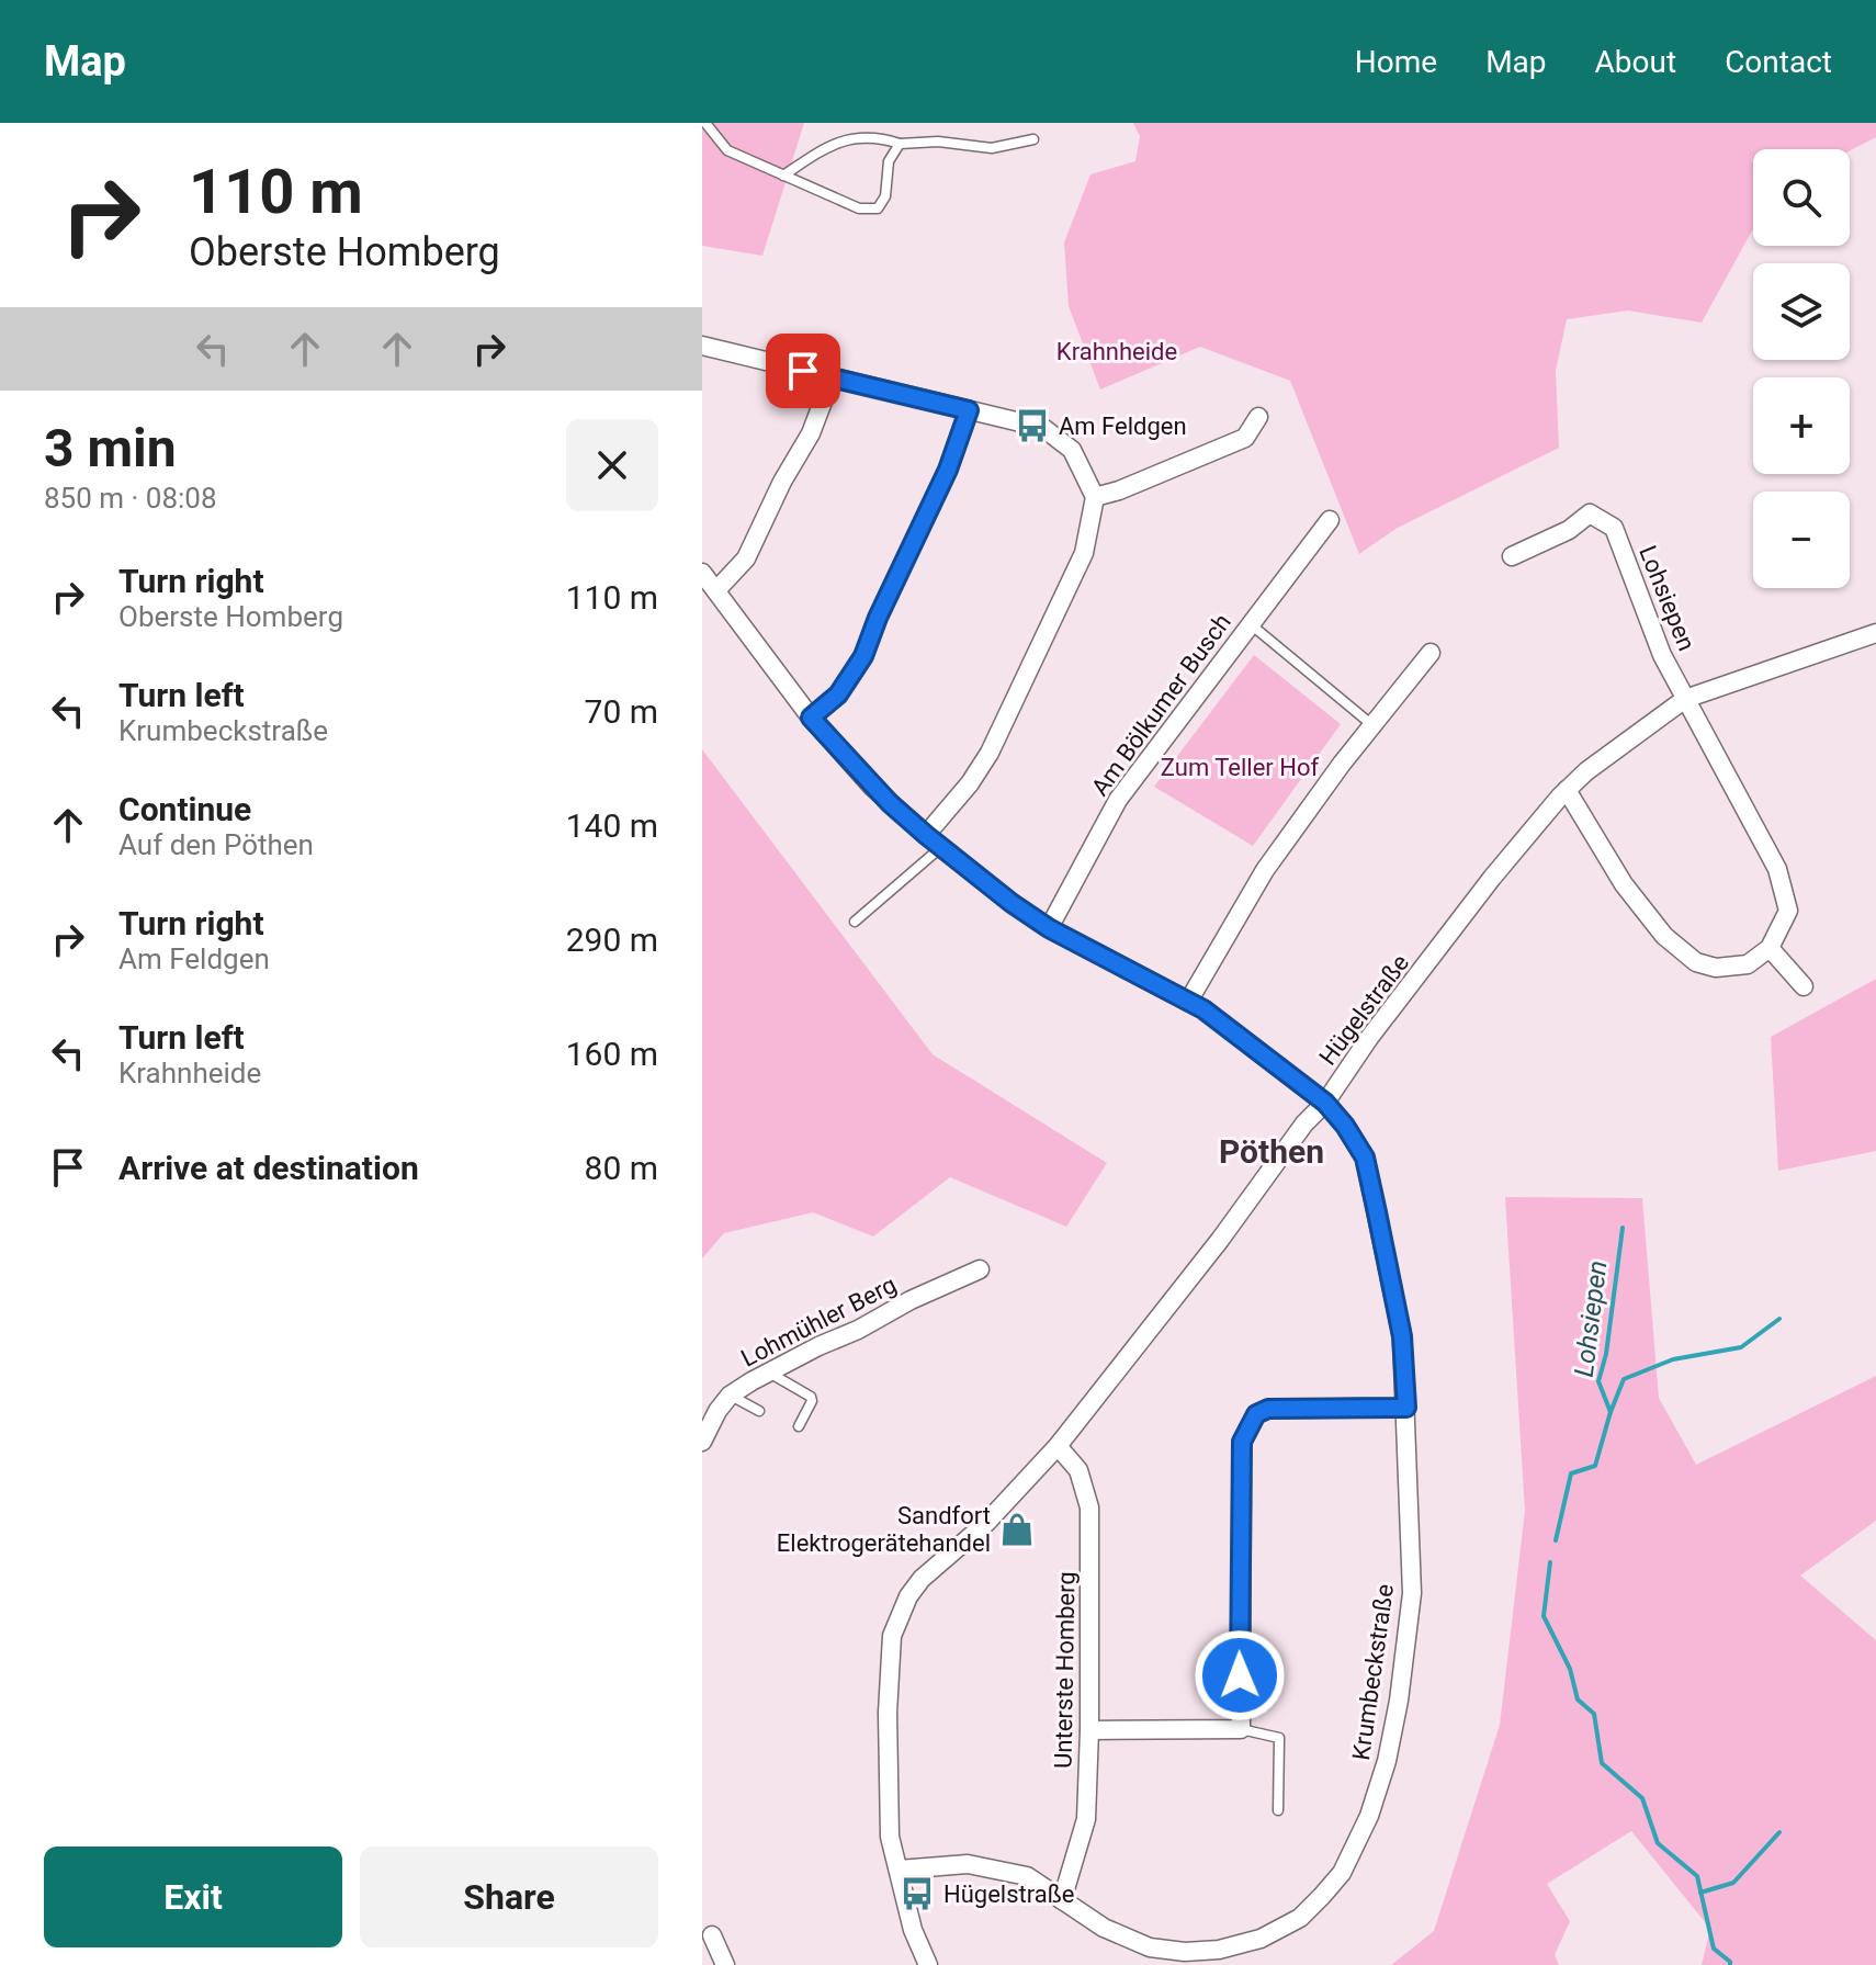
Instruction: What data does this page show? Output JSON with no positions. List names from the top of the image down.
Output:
{
  "streets": {
    "street": [
      "Lohsiepen",
      "Am Bölkumer Busch",
      "Hügelstraße",
      "Lohmühler Berg",
      "Unterste Homberg",
      "Krumbeckstraße"
    ]
  },
  "crossings": [
    ["Lohsiepen", "Hügelstraße"],
    ["Am Bölkumer Busch", "Krumbeckstraße"],
    ["Hügelstraße", "Unterste Homberg"],
    ["Hügelstraße", "Krumbeckstraße"],
    ["Unterste Homberg", "Krumbeckstraße"]
  ],
  "districts": ["Pöthen"],
  "water": ["Lohsiepen"],
  "parks": ["Krahnheide", "Zum Teller Hof"],
  "places": {
    "bus stop": ["Am Feldgen", "Hügelstraße"],
    "shop": ["Sandfort Elektrogerätehandel"]
  },
  "page": {
    "header": "Map",
    "nav": [
      "Home",
      "Map",
      "About",
      "Contact"
    ],
    "turn": ["110 m", "Oberste Homberg"],
    "map_buttons": ["+", "−"],
    "heading": ["3 min", "850 m · 08:08"],
    "list": [
      {
        "name": "Turn right",
        "note": "Oberste Homberg",
        "value": "110 m"
      },
      {
        "name": "Turn left",
        "note": "Krumbeckstraße",
        "value": "70 m"
      },
      {
        "name": "Continue",
        "note": "Auf den Pöthen",
        "value": "140 m"
      },
      {
        "name": "Turn right",
        "note": "Am Feldgen",
        "value": "290 m"
      },
      {
        "name": "Turn left",
        "note": "Krahnheide",
        "value": "160 m"
      },
      {
        "name": "Arrive at destination",
        "value": "80 m"
      }
    ],
    "buttons": ["Exit", "Share"]
  }
}
